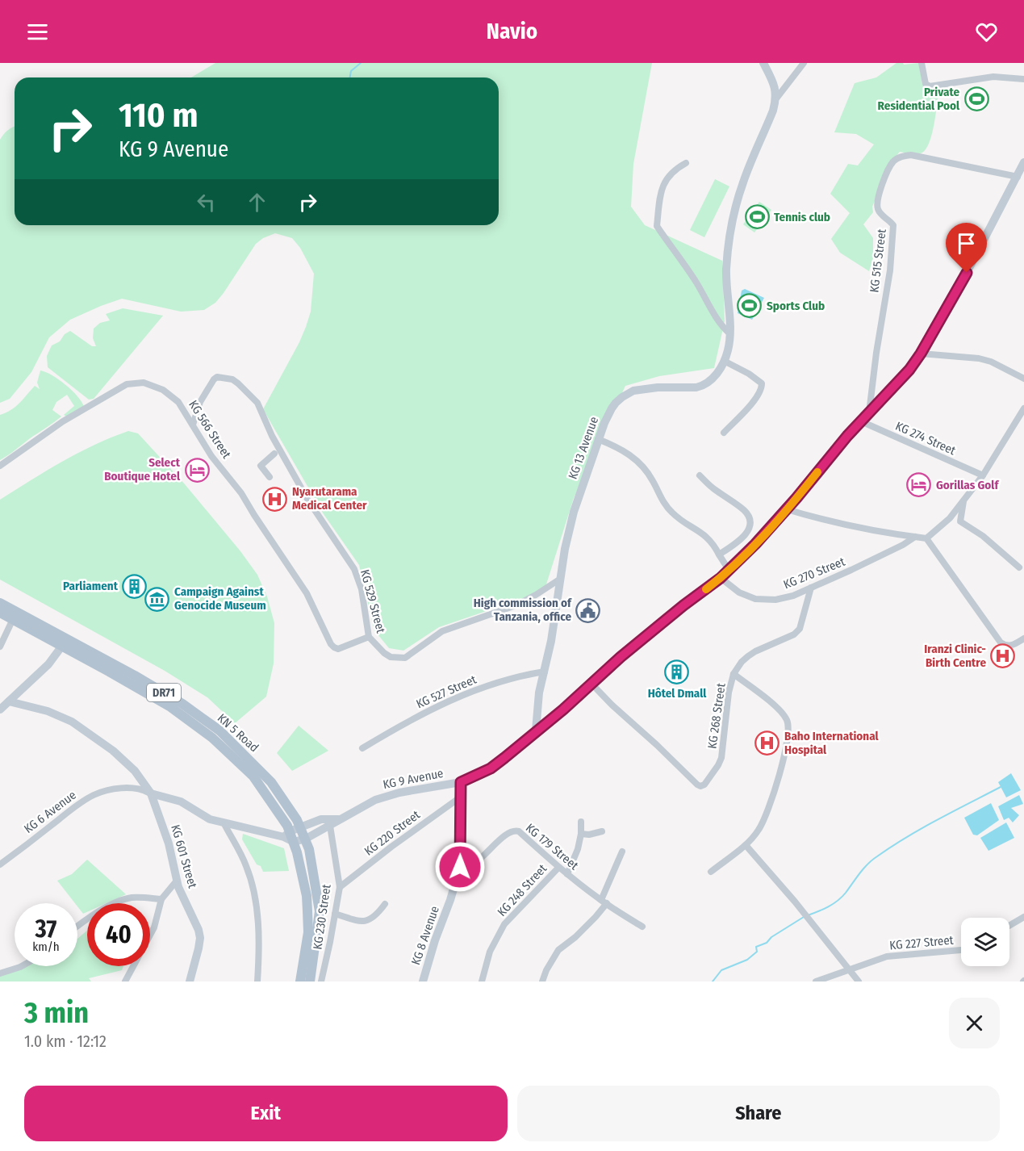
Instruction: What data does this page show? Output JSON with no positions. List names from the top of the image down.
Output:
{
  "streets": {
    "main road": [
      "KG 13 Avenue",
      "DR71",
      "KN 5 Road",
      "KG 9 Avenue",
      "KG 6 Avenue",
      "KG 601 Street",
      "KG 8 Avenue"
    ],
    "street": [
      "KG 515 Street",
      "KG 566 Street",
      "KG 274 Street",
      "KG 270 Street",
      "KG 529 Street",
      "KG 527 Street",
      "KG 268 Street",
      "KG 220 Street",
      "KG 179 Street",
      "KG 248 Street",
      "KG 230 Street",
      "KG 227 Street"
    ]
  },
  "crossings": [
    ["KG 515 Street", "KG 9 Avenue"],
    ["KG 566 Street", "KG 529 Street"],
    ["KG 274 Street", "KG 9 Avenue"],
    ["KG 13 Avenue", "KG 529 Street"],
    ["KG 13 Avenue", "KG 527 Street"],
    ["KG 13 Avenue", "KG 9 Avenue"],
    ["KG 270 Street", "KG 268 Street"],
    ["KG 270 Street", "KG 9 Avenue"],
    ["KG 268 Street", "KG 9 Avenue"],
    ["KN 5 Road", "KG 9 Avenue"],
    ["KN 5 Road", "KG 6 Avenue"],
    ["KG 9 Avenue", "KG 6 Avenue"],
    ["KG 9 Avenue", "KG 230 Street"],
    ["KG 9 Avenue", "KG 8 Avenue"],
    ["KG 6 Avenue", "KG 601 Street"],
    ["KG 220 Street", "KG 230 Street"],
    ["KG 220 Street", "KG 8 Avenue"],
    ["KG 179 Street", "KG 248 Street"],
    ["KG 179 Street", "KG 8 Avenue"]
  ],
  "places": {
    "sports": ["Private Residential Pool", "Tennis club", "Sports Club"],
    "hotel": ["Select Boutique Hotel", "Gorillas Golf"],
    "hospital": ["Nyarutarama Medical Center", "Iranzi Clinic- Birth Centre", "Baho International Hospital"],
    "building": ["Parliament", "Hôtel Dmall"],
    "museum": ["Campaign Against Genocide Museum"],
    "public building": ["High commission of Tanzania, office"]
  },
  "page": {
    "header": "Navio",
    "turn": ["110 m", "KG 9 Avenue"],
    "speed": "37 km/h",
    "limit": "40",
    "heading": ["3 min", "1.0 km · 12:12"],
    "buttons": ["Exit", "Share"]
  }
}
